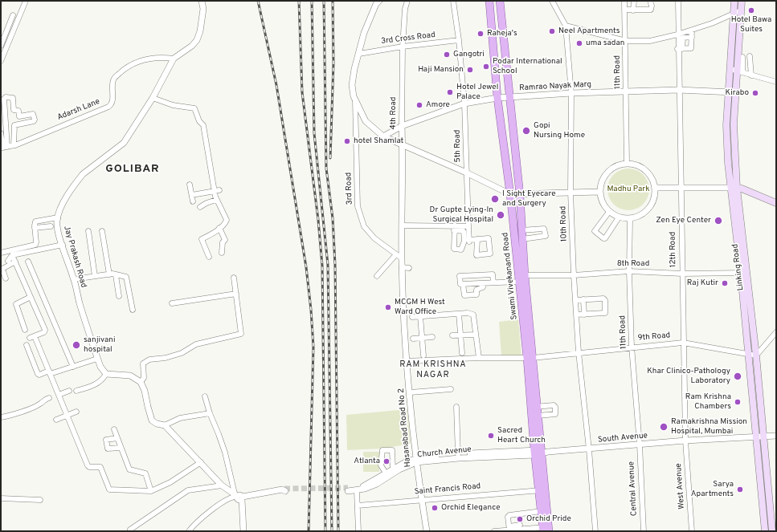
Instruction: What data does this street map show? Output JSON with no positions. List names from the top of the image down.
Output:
{
  "streets": {
    "main road": ["Linking Road", "Swami Vivekanand Road"],
    "street": [
      "3rd Cross Road",
      "11th Road",
      "Ramrao Nayak Marg",
      "Adarsh Lane",
      "4th Road",
      "5th Road",
      "3rd Road",
      "10th Road",
      "12th Road",
      "Jay Prakash Road",
      "8th Road",
      "9th Road",
      "Hasanabad Road No 2",
      "South Avenue",
      "Church Avenue",
      "West Avenue",
      "Central Avenue",
      "Saint Francis Road"
    ]
  },
  "crossings": [
    ["3rd Cross Road", "4th Road"],
    ["3rd Cross Road", "5th Road"],
    ["11th Road", "Ramrao Nayak Marg"],
    ["11th Road", "8th Road"],
    ["11th Road", "9th Road"],
    ["11th Road", "South Avenue"],
    ["11th Road", "Central Avenue"],
    ["Ramrao Nayak Marg", "4th Road"],
    ["Ramrao Nayak Marg", "5th Road"],
    ["Ramrao Nayak Marg", "10th Road"],
    ["Ramrao Nayak Marg", "12th Road"],
    ["Ramrao Nayak Marg", "Linking Road"],
    ["Ramrao Nayak Marg", "Swami Vivekanand Road"],
    ["Adarsh Lane", "Jay Prakash Road"],
    ["4th Road", "Hasanabad Road No 2"],
    ["3rd Road", "Hasanabad Road No 2"],
    ["10th Road", "8th Road"],
    ["10th Road", "9th Road"],
    ["10th Road", "South Avenue"],
    ["12th Road", "8th Road"],
    ["12th Road", "9th Road"],
    ["12th Road", "South Avenue"],
    ["12th Road", "West Avenue"],
    ["8th Road", "Linking Road"],
    ["8th Road", "Swami Vivekanand Road"],
    ["Linking Road", "9th Road"],
    ["Linking Road", "South Avenue"],
    ["Swami Vivekanand Road", "9th Road"],
    ["Swami Vivekanand Road", "South Avenue"],
    ["Swami Vivekanand Road", "Church Avenue"],
    ["Swami Vivekanand Road", "Saint Francis Road"],
    ["9th Road", "Hasanabad Road No 2"],
    ["Hasanabad Road No 2", "Church Avenue"],
    ["Hasanabad Road No 2", "Saint Francis Road"],
    ["South Avenue", "Church Avenue"],
    ["South Avenue", "West Avenue"],
    ["South Avenue", "Central Avenue"]
  ],
  "districts": ["GOLIBAR", "RAM KRISHNA NAGAR"],
  "parks": ["Madhu Park"],
  "places": [
    "Hotel Bawa Suites",
    "Neel Apartments",
    "Raheja's",
    "uma sadan",
    "Gangotri",
    "Podar International School",
    "Haji Mansion",
    "Hotel Jewel Palace",
    "Kirabo",
    "Amore",
    "Gopi Nursing Home",
    "hotel Shamlat",
    "I Sight Eyecare and Surgery",
    "Dr Gupte Lying-In Surgical Hospital",
    "Zen Eye Center",
    "Raj Kutir",
    "MCGM H West Ward Office",
    "sanjivani hospital",
    "Khar Clinico-Pathology Laboratory",
    "Ram Krishna Chambers",
    "Ramakrishna Mission Hospital, Mumbai",
    "Sacred Heart Church",
    "Atlanta",
    "Sarya Apartments",
    "Orchid Elegance",
    "Orchid Pride"
  ]
}
